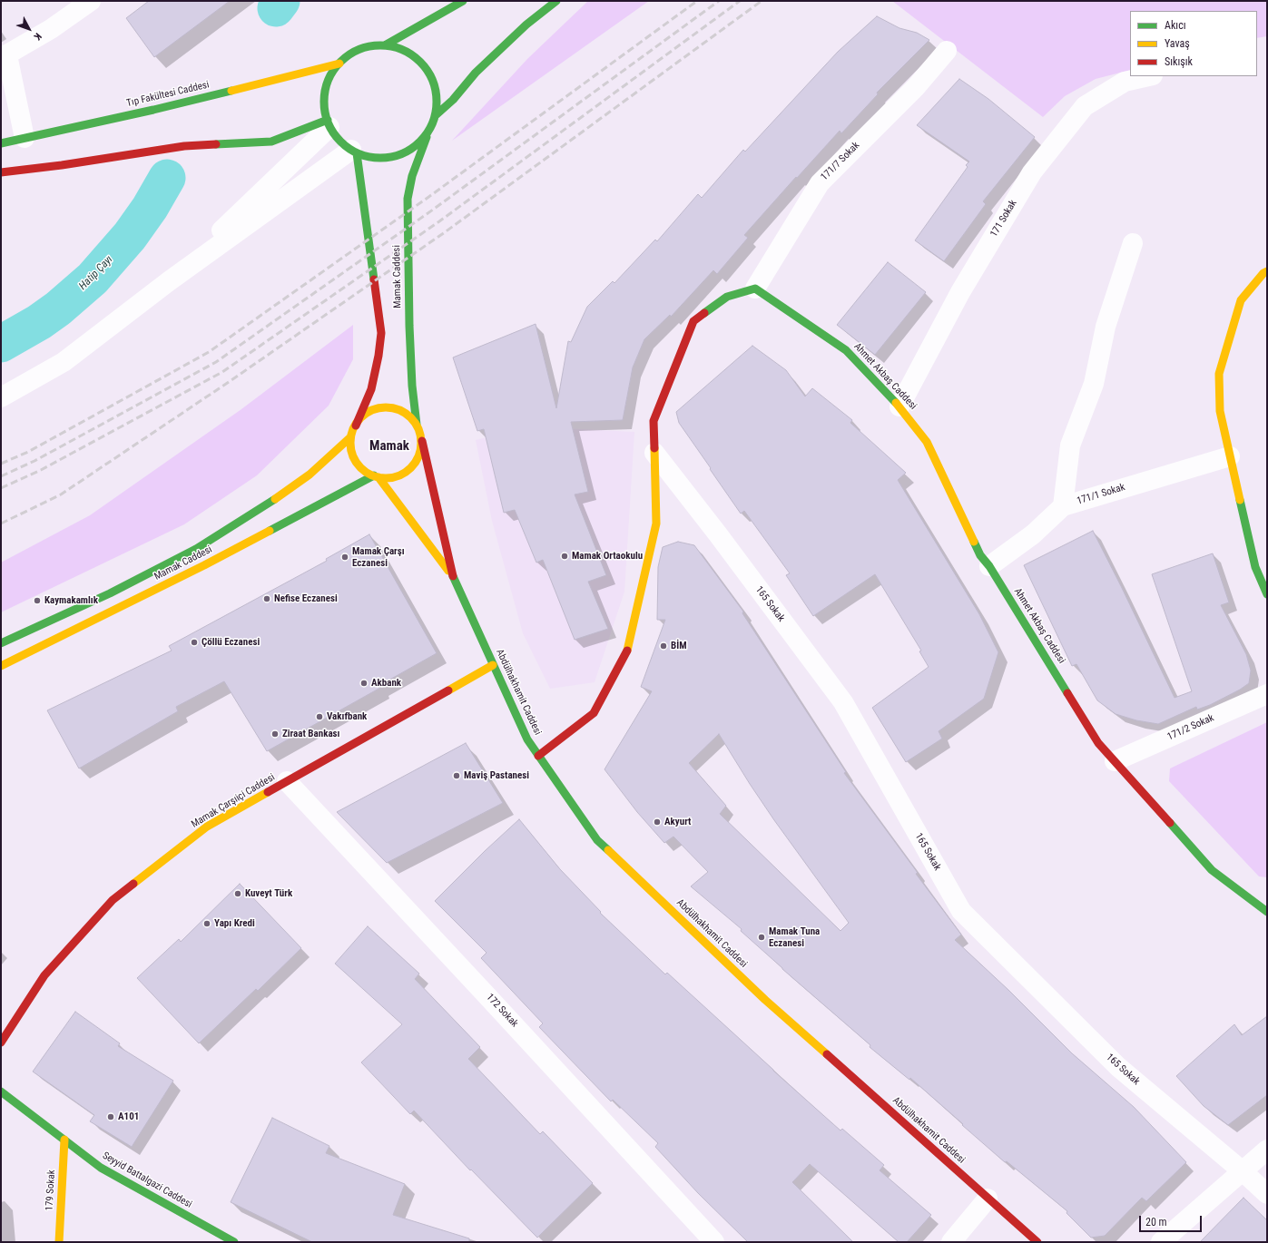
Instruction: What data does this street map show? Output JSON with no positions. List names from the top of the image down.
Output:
{
  "streets": {
    "main road": [
      "Tıp Fakültesi Caddesi",
      "Mamak Caddesi",
      "Ahmet Akbaş Caddesi",
      "Abdülhakhamit Caddesi",
      "Mamak Çarşıiçi Caddesi",
      "Seyyid Battalgazi Caddesi",
      "179 Sokak"
    ],
    "street": [
      "171/7 Sokak",
      "171 Sokak",
      "171/1 Sokak",
      "165 Sokak",
      "171/2 Sokak",
      "172 Sokak"
    ]
  },
  "crossings": [
    ["Tıp Fakültesi Caddesi", "Mamak Caddesi"],
    ["171/7 Sokak", "Ahmet Akbaş Caddesi"],
    ["171 Sokak", "Ahmet Akbaş Caddesi"],
    ["Ahmet Akbaş Caddesi", "171/1 Sokak"],
    ["Ahmet Akbaş Caddesi", "171/2 Sokak"],
    ["Abdülhakhamit Caddesi", "Mamak Çarşıiçi Caddesi"],
    ["Mamak Çarşıiçi Caddesi", "172 Sokak"],
    ["Seyyid Battalgazi Caddesi", "179 Sokak"]
  ],
  "districts": ["Mamak"],
  "water": ["Hatip Çayı"],
  "places": [
    "Mamak Ortaokulu",
    "Mamak Çarşı Eczanesi",
    "Nefise Eczanesi",
    "Kaymakamlık",
    "Çöllü Eczanesi",
    "BİM",
    "Akbank",
    "Vakıfbank",
    "Ziraat Bankası",
    "Maviş Pastanesi",
    "Akyurt",
    "Kuveyt Türk",
    "Yapı Kredi",
    "Mamak Tuna Eczanesi",
    "A101"
  ],
  "legend": ["Akıcı", "Yavaş", "Sıkışık"],
  "scale_bar": "20 m",
  "north": "bottom right"
}
